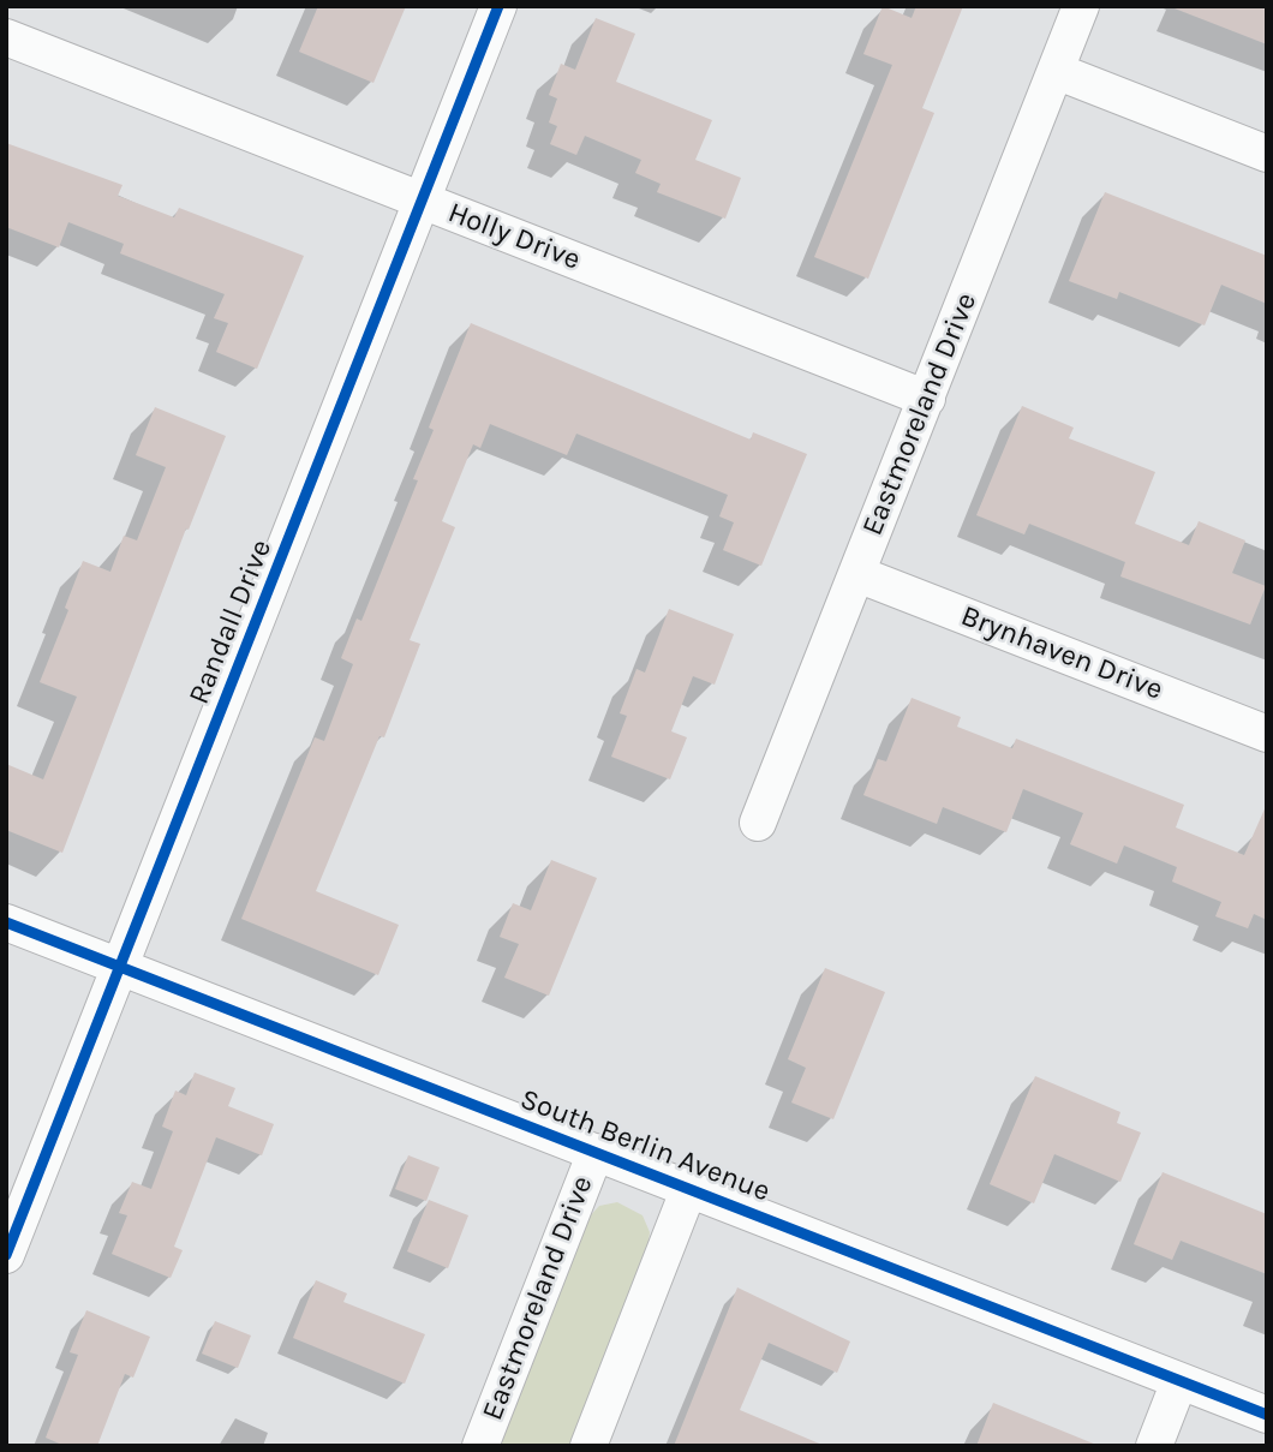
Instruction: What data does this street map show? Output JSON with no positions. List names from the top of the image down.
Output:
{
  "streets": {
    "street": [
      "Holly Drive",
      "Eastmoreland Drive",
      "Randall Drive",
      "Brynhaven Drive",
      "South Berlin Avenue"
    ]
  },
  "crossings": [
    ["Holly Drive", "Eastmoreland Drive"],
    ["Holly Drive", "Randall Drive"],
    ["Eastmoreland Drive", "Brynhaven Drive"],
    ["Eastmoreland Drive", "South Berlin Avenue"],
    ["Randall Drive", "South Berlin Avenue"]
  ]
}
